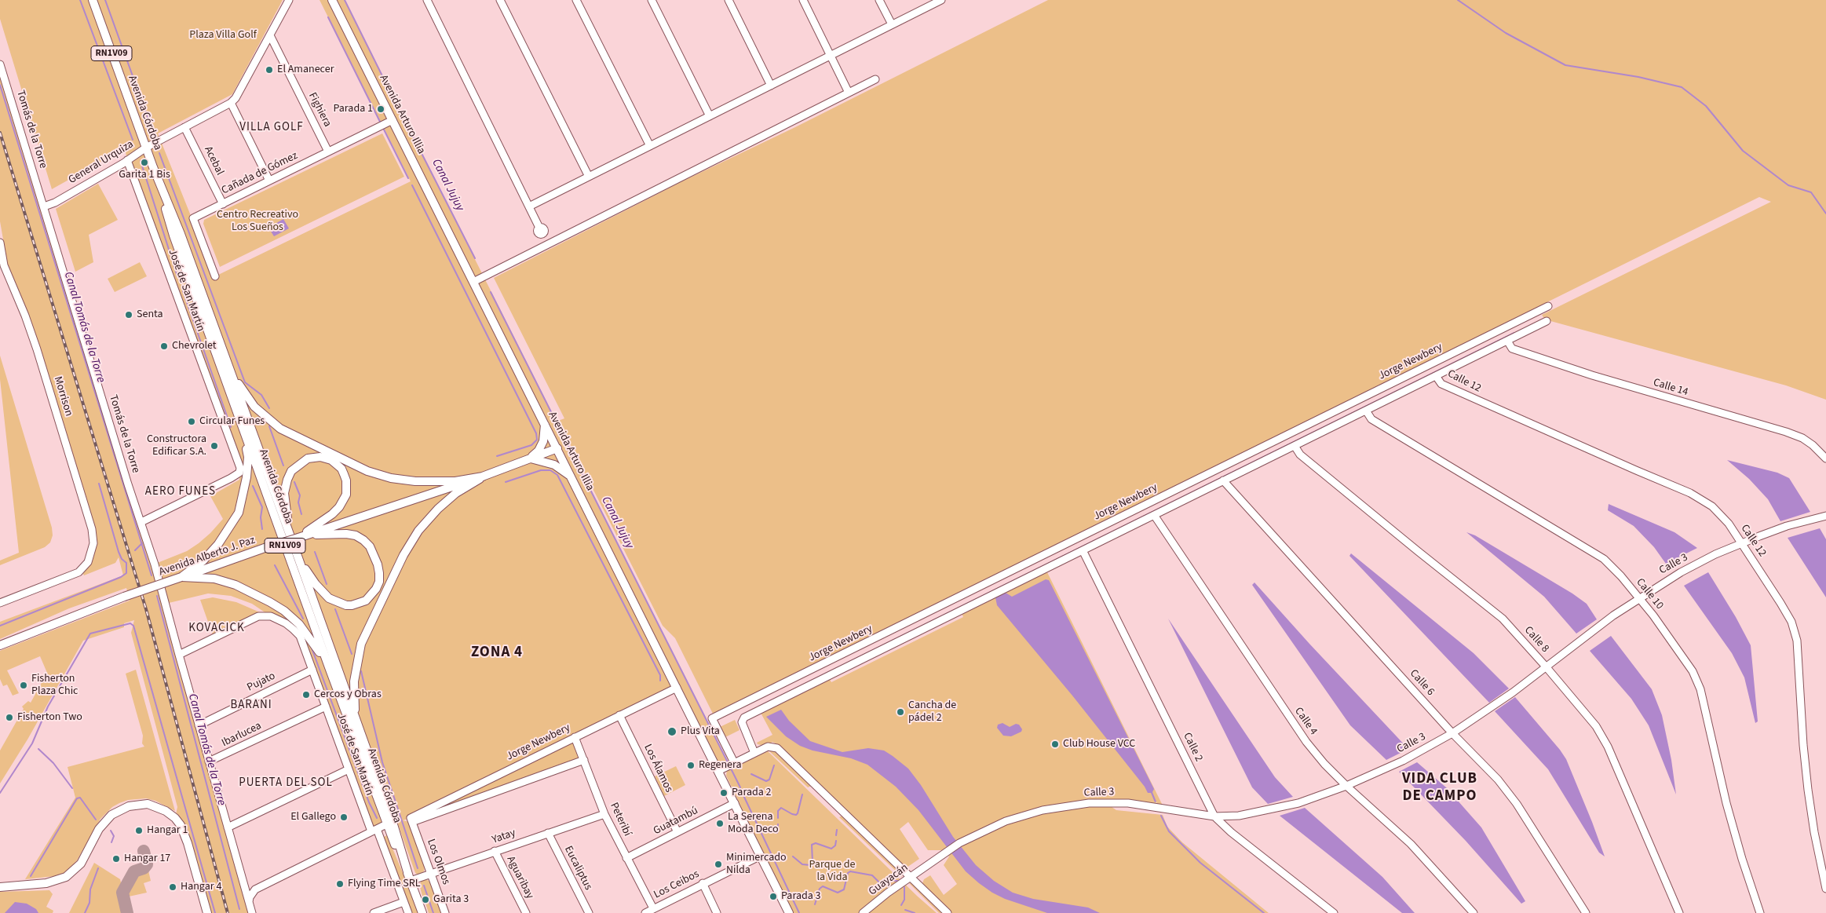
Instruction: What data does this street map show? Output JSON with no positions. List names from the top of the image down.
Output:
{
  "streets": {
    "main road": [
      "RN1V09",
      "Avenida Córdoba",
      "Avenida Arturo Illia",
      "Avenida Alberto J. Paz"
    ],
    "street": [
      "Fighiera",
      "Tomás de la Torre",
      "Acebal",
      "General Urquiza",
      "Cañada de Gómez",
      "José de San Martín",
      "Jorge Newbery",
      "Calle 12",
      "Calle 14",
      "Morrison",
      "Calle 3",
      "Calle 10",
      "Calle 8",
      "Pujato",
      "Calle 6",
      "Calle 4",
      "Ibarlucea",
      "Calle 2",
      "Los Álamos",
      "Peteribí",
      "Guatambú",
      "Yatay",
      "Los Olmos",
      "Eucaliptus",
      "Aguaribay",
      "Guayacán",
      "Los Ceibos"
    ]
  },
  "crossings": [
    ["Fighiera", "General Urquiza"],
    ["Fighiera", "Cañada de Gómez"],
    ["Avenida Córdoba", "General Urquiza"],
    ["Avenida Córdoba", "Yatay"],
    ["Avenida Arturo Illia", "Cañada de Gómez"],
    ["Avenida Arturo Illia", "Jorge Newbery"],
    ["Avenida Arturo Illia", "Avenida Alberto J. Paz"],
    ["Avenida Arturo Illia", "Guatambú"],
    ["Avenida Arturo Illia", "Los Ceibos"],
    ["Tomás de la Torre", "General Urquiza"],
    ["Tomás de la Torre", "José de San Martín"],
    ["Tomás de la Torre", "Pujato"],
    ["Tomás de la Torre", "Ibarlucea"],
    ["Acebal", "General Urquiza"],
    ["Acebal", "Cañada de Gómez"],
    ["General Urquiza", "José de San Martín"],
    ["José de San Martín", "Pujato"],
    ["José de San Martín", "Ibarlucea"],
    ["Jorge Newbery", "Los Álamos"],
    ["Jorge Newbery", "Peteribí"],
    ["Jorge Newbery", "Los Olmos"],
    ["Calle 12", "Calle 3"],
    ["Calle 3", "Calle 10"],
    ["Calle 3", "Calle 8"],
    ["Calle 3", "Calle 6"],
    ["Calle 3", "Calle 4"],
    ["Calle 3", "Calle 2"],
    ["Calle 3", "Guayacán"],
    ["Los Álamos", "Guatambú"],
    ["Peteribí", "Guatambú"],
    ["Peteribí", "Yatay"],
    ["Peteribí", "Los Ceibos"],
    ["Yatay", "Los Olmos"],
    ["Yatay", "Eucaliptus"],
    ["Yatay", "Aguaribay"]
  ],
  "districts": [
    "VILLA GOLF",
    "AERO FUNES",
    "KOVACICK",
    "ZONA 4",
    "BARANI",
    "VIDA CLUB DE CAMPO",
    "PUERTA DEL SOL"
  ],
  "water": ["Canal Jujuy", "Canal Tomás de la Torre"],
  "parks": ["Plaza Villa Golf", "Centro Recreativo Los Sueños", "Parque de la Vida"],
  "places": [
    "El Amanecer",
    "Parada 1",
    "Garita 1 Bis",
    "Senta",
    "Chevrolet",
    "Circular Funes",
    "Constructora Edificar S.A.",
    "Fisherton Plaza Chic",
    "Cercos y Obras",
    "Cancha de pádel 2",
    "Fisherton Two",
    "Plus Vita",
    "Club House VCC",
    "Regenera",
    "Parada 2",
    "El Gallego",
    "La Serena Moda Deco",
    "Hangar 1",
    "Hangar 17",
    "Minimercado Nilda",
    "Flying Time SRL",
    "Hangar 4",
    "Parada 3",
    "Garita 3"
  ]
}
